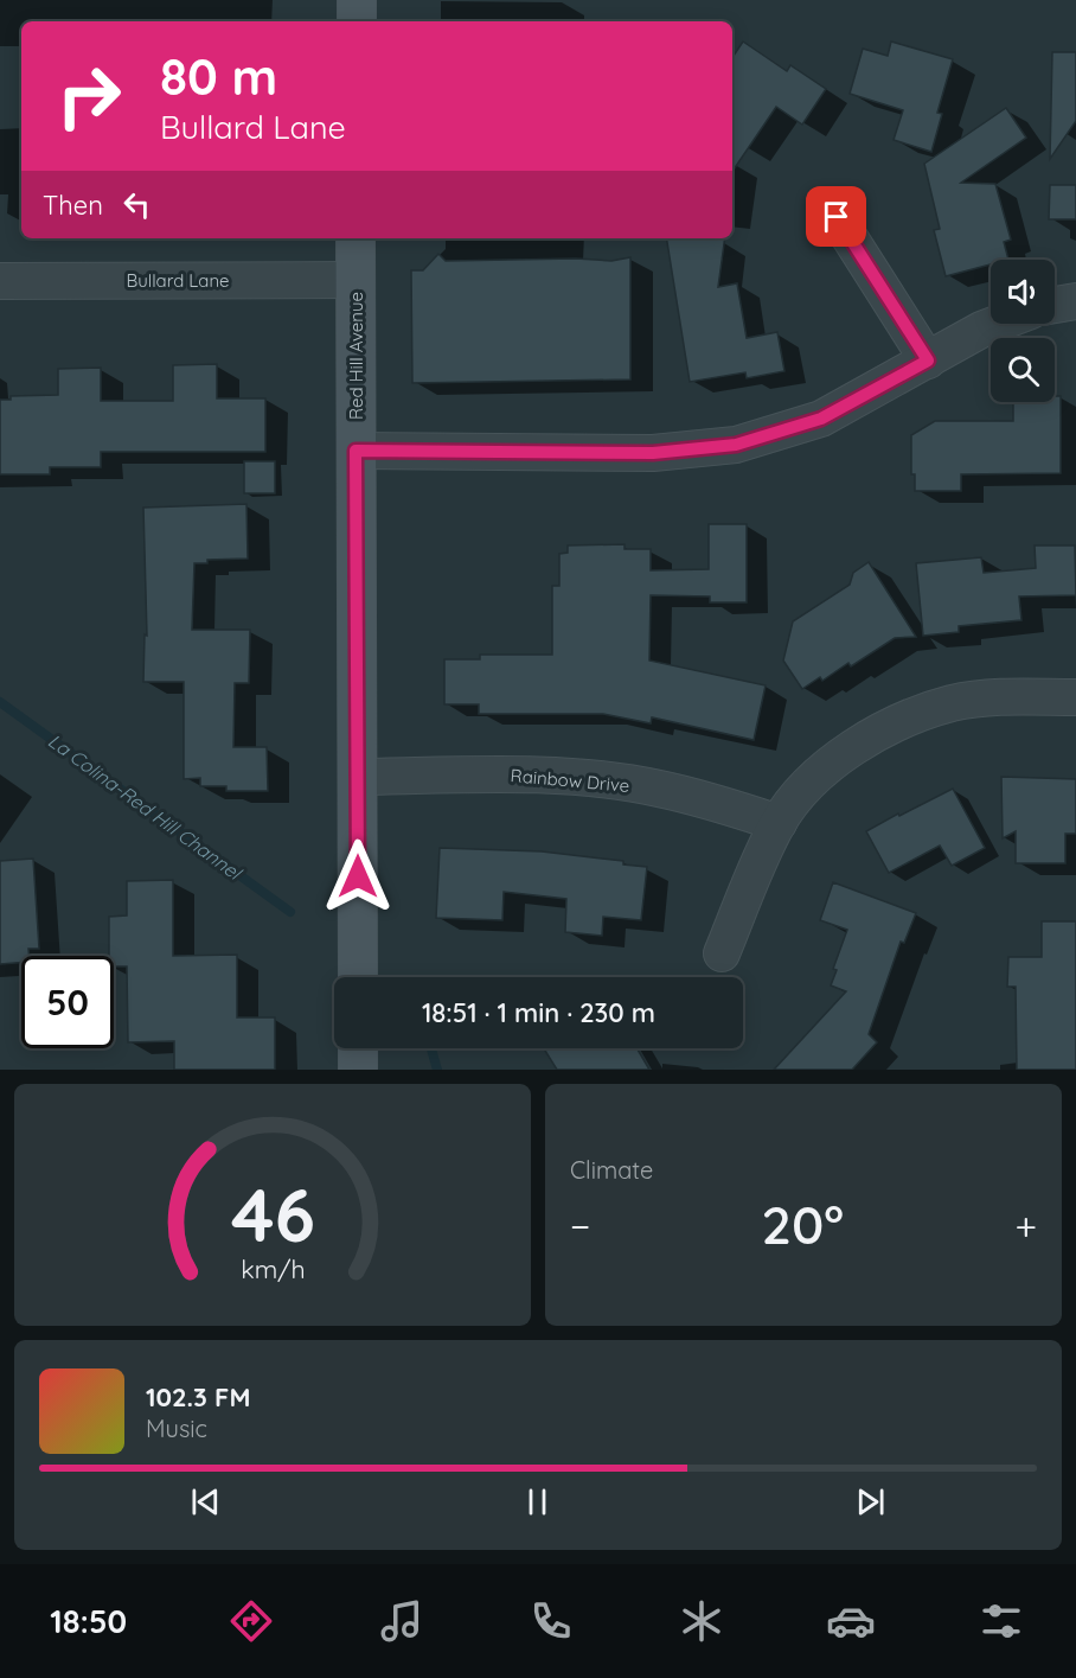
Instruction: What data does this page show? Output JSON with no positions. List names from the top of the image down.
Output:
{
  "streets": {
    "main road": ["Red Hill Avenue"],
    "street": ["Bullard Lane", "Rainbow Drive"]
  },
  "crossings": [
    ["Bullard Lane", "Red Hill Avenue"],
    ["Red Hill Avenue", "Rainbow Drive"]
  ],
  "water": ["La Colina-Red Hill Channel"],
  "page": {
    "turn": ["80 m", "Bullard Lane"],
    "then": "Then",
    "limit": "50",
    "trip": "18:51 · 1 min · 230 m",
    "tile": "Climate",
    "heat": ["−", "20°", "+"],
    "song": ["102.3 FM", "Music"],
    "tabs": "18:50",
    "gauge": ["46", "km/h"]
  }
}
